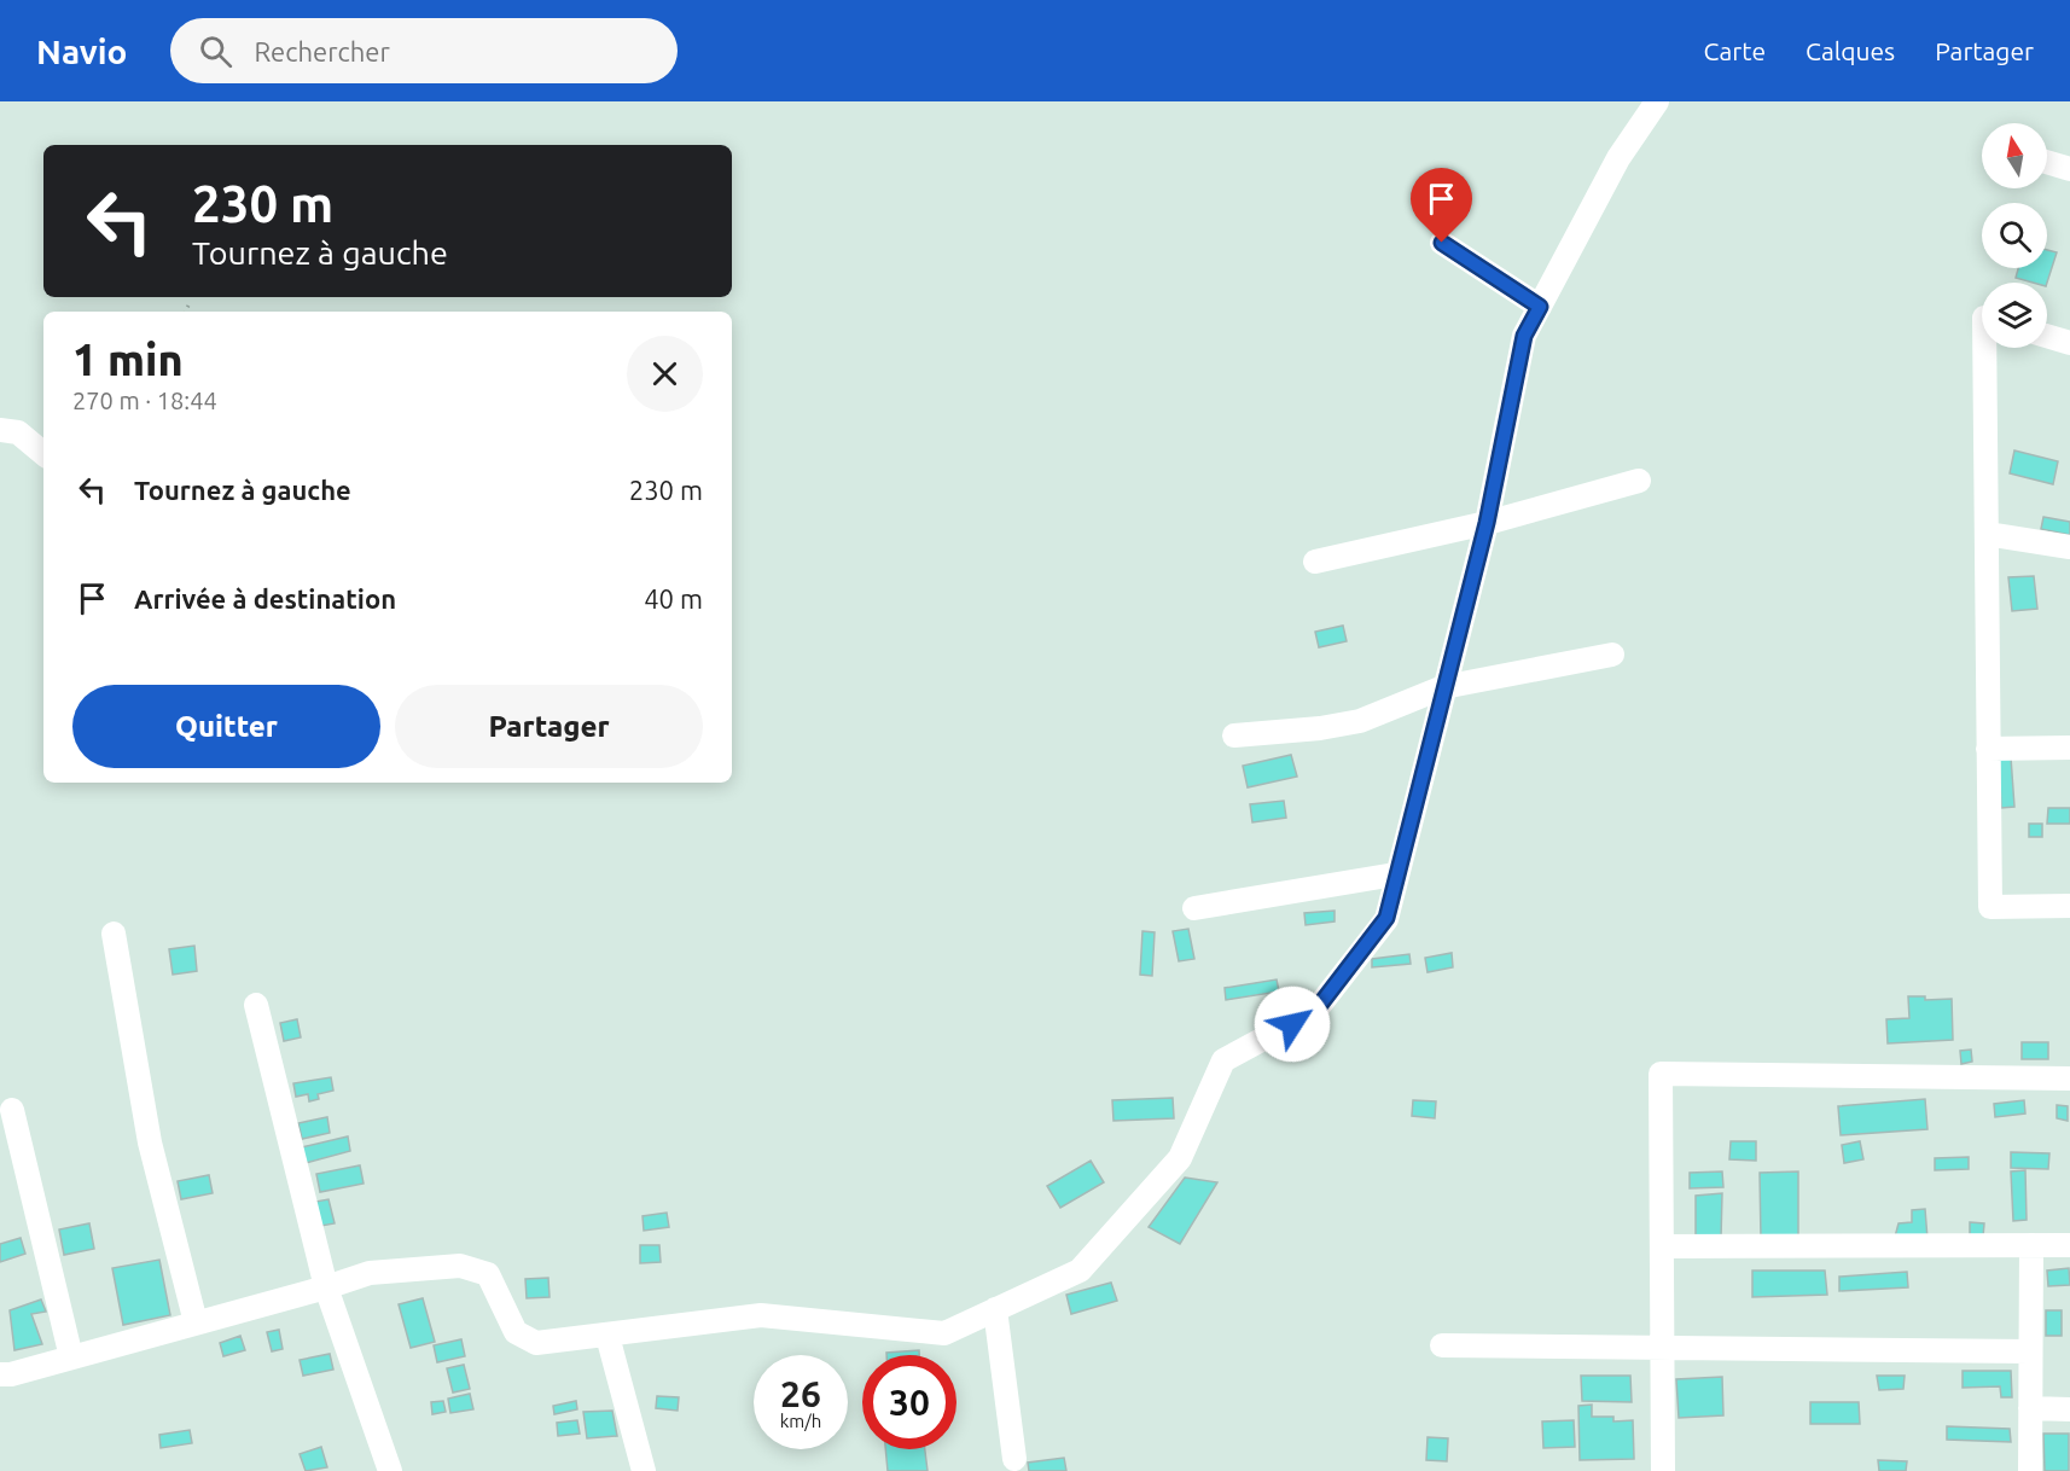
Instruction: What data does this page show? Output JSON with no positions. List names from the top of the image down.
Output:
{
  "north": "top",
  "page": {
    "header": "Navio",
    "search": "Rechercher",
    "nav": ["Carte", "Calques", "Partager"],
    "turn": ["230 m", "Tournez à gauche"],
    "heading": ["1 min", "270 m · 18:44"],
    "list": [
      {
        "name": "Tournez à gauche",
        "value": "230 m"
      },
      {
        "name": "Arrivée à destination",
        "value": "40 m"
      }
    ],
    "buttons": ["Quitter", "Partager"],
    "speed": "26 km/h",
    "limit": "30"
  }
}
